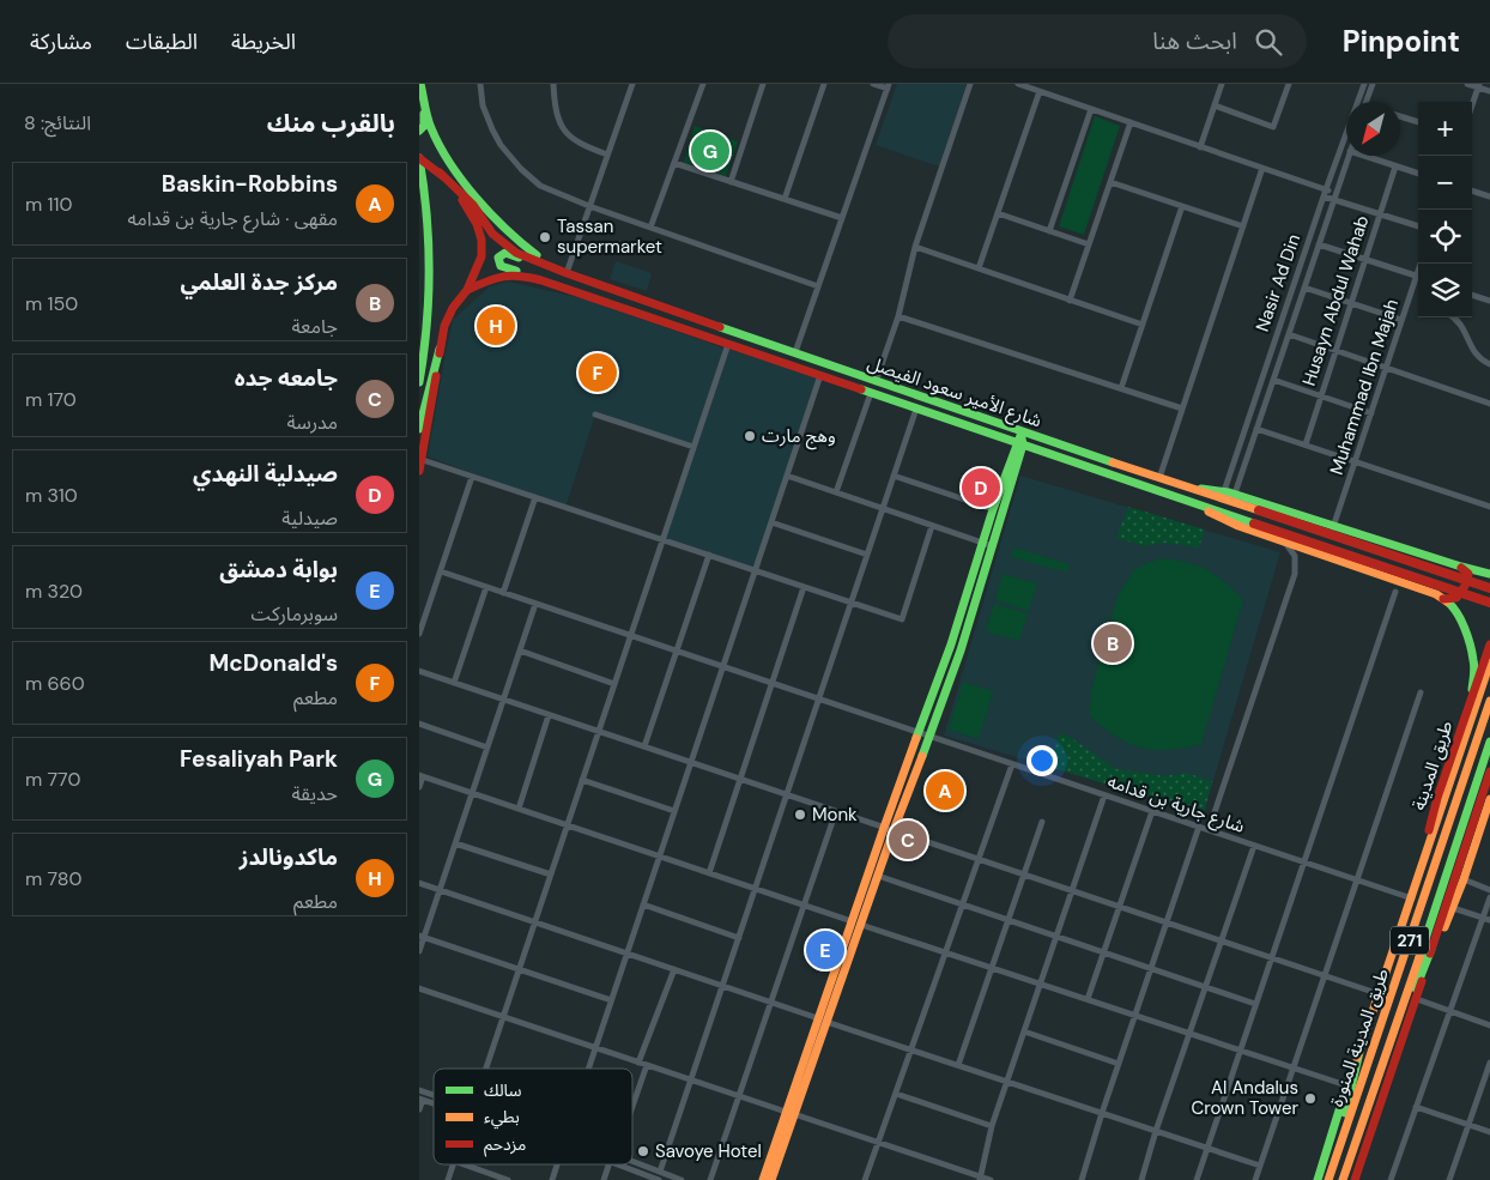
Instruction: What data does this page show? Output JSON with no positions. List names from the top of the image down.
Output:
{
  "streets": {
    "main road": [
      "شارع الأمير سعود الفيصل",
      "طريق المدينة",
      "271",
      "طريق المدينة المنورة"
    ],
    "street": [
      "Nasir Ad Din",
      "Husayn Abdul Wahab",
      "Muhammad Ibn Majah",
      "شارع جارية بن قدامه"
    ]
  },
  "crossings": [
    ["طريق المدينة", "شارع جارية بن قدامه"]
  ],
  "places": [
    "Tassan supermarket",
    "وهج مارت",
    "Monk",
    "Al Andalus Crown Tower",
    "Savoye Hotel"
  ],
  "legend": ["سالك", "بطيء", "مزدحم"],
  "north": "bottom left",
  "page": {
    "header": "Pinpoint",
    "search": "ابحث هنا",
    "nav": ["الخريطة", "الطبقات", "مشاركة"],
    "heading": ["بالقرب منك", "النتائج: 8"],
    "map_buttons": ["+", "−"],
    "pins": [
      "G",
      "H",
      "F",
      "D",
      "B",
      "A",
      "C",
      "E"
    ],
    "list": [
      {
        "mark": "A",
        "name": "Baskin-Robbins",
        "note": "مقهى · شارع جارية بن قدامه",
        "value": "110 m"
      },
      {
        "mark": "B",
        "name": "مركز جدة العلمي",
        "note": "جامعة",
        "value": "150 m"
      },
      {
        "mark": "C",
        "name": "جامعه جده",
        "note": "مدرسة",
        "value": "170 m"
      },
      {
        "mark": "D",
        "name": "صيدلية النهدي",
        "note": "صيدلية",
        "value": "310 m"
      },
      {
        "mark": "E",
        "name": "بوابة دمشق",
        "note": "سوبرماركت",
        "value": "320 m"
      },
      {
        "mark": "F",
        "name": "McDonald's",
        "note": "مطعم",
        "value": "660 m"
      },
      {
        "mark": "G",
        "name": "Fesaliyah Park",
        "note": "حديقة",
        "value": "770 m"
      },
      {
        "mark": "H",
        "name": "ماكدونالدز",
        "note": "مطعم",
        "value": "780 m"
      }
    ]
  }
}
